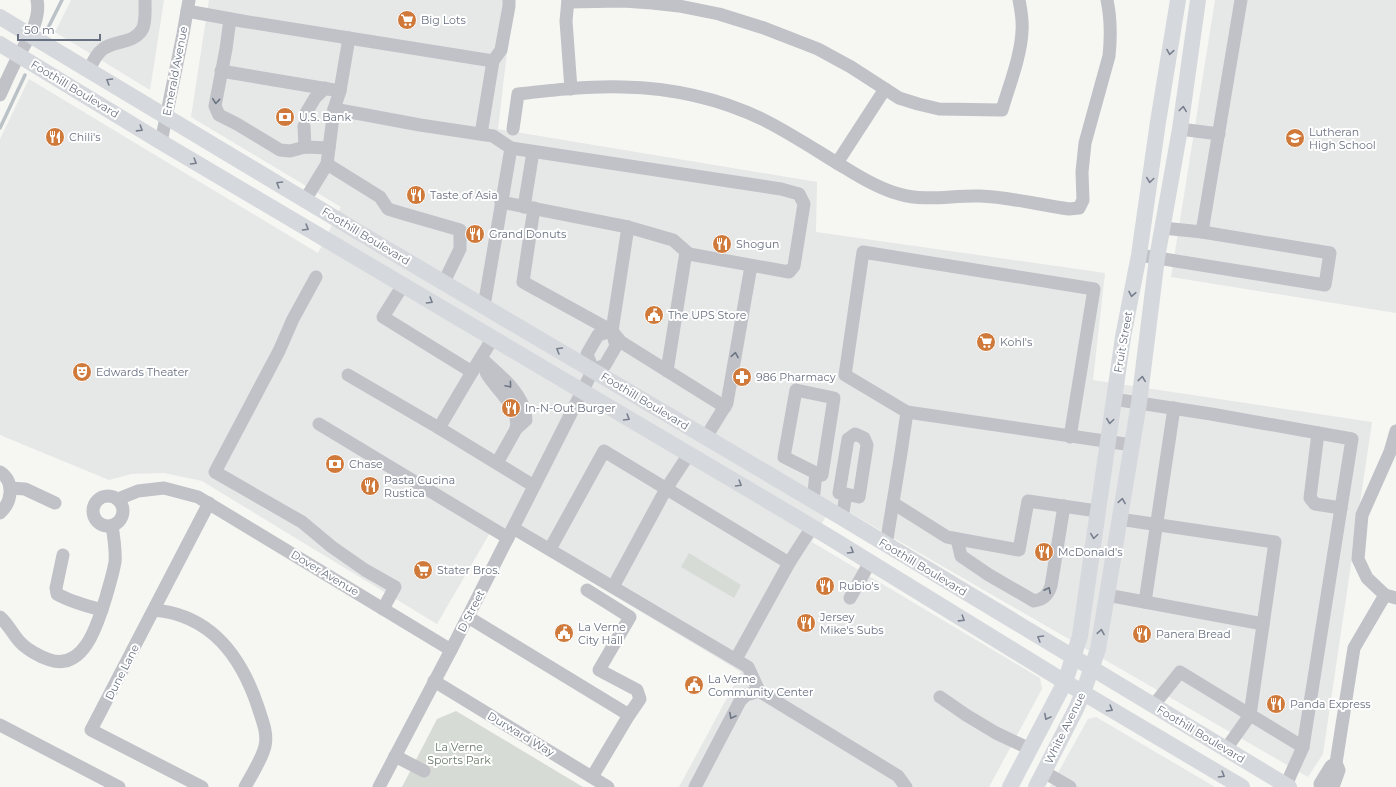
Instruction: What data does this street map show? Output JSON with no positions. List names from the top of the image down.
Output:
{
  "streets": {
    "main road": ["Foothill Boulevard", "Fruit Street", "White Avenue"],
    "street": [
      "Emerald Avenue",
      "Dover Avenue",
      "D Street",
      "Dune Lane",
      "Durward Way"
    ]
  },
  "crossings": [
    ["Emerald Avenue", "Foothill Boulevard"],
    ["Foothill Boulevard", "Fruit Street"],
    ["Foothill Boulevard", "D Street"],
    ["Foothill Boulevard", "White Avenue"],
    ["Fruit Street", "White Avenue"],
    ["Dover Avenue", "D Street"],
    ["Dover Avenue", "Dune Lane"],
    ["D Street", "Durward Way"]
  ],
  "parks": ["La Verne Sports Park"],
  "places": {
    "supermarket": ["Big Lots", "Kohl's", "Stater Bros."],
    "bank": ["U.S. Bank", "Chase"],
    "restaurant": [
      "Chili's",
      "Taste of Asia",
      "Grand Donuts",
      "Shogun",
      "In-N-Out Burger",
      "Pasta Cucina Rustica",
      "McDonald's",
      "Rubio's",
      "Jersey Mike's Subs",
      "Panera Bread",
      "Panda Express"
    ],
    "school or university": ["Lutheran High School"],
    "public building": ["The UPS Store", "La Verne City Hall", "La Verne Community Center"],
    "theatre": ["Edwards Theater"],
    "pharmacy": ["986 Pharmacy"]
  },
  "scale_bar": "50 m"
}
